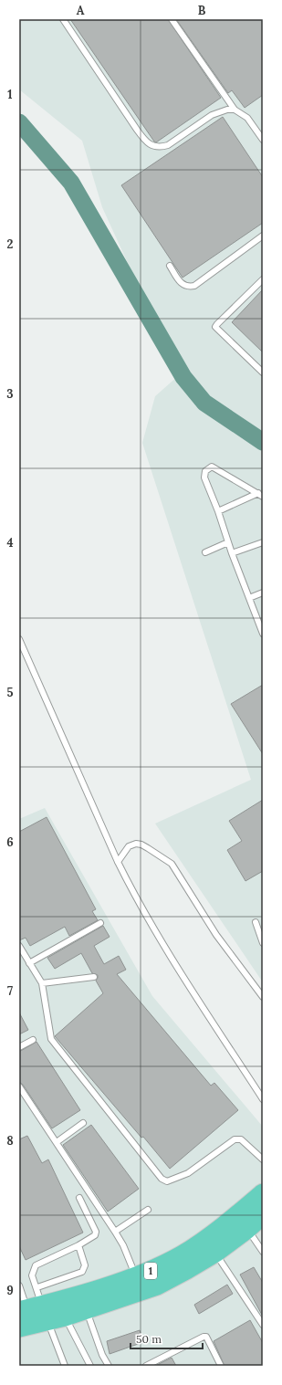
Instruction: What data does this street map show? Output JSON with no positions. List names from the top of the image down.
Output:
{
  "streets": {
    "highway": ["1"]
  },
  "scale_bar": "50 m",
  "grid": {
    "columns": ["A", "B"],
    "rows": [
      "1",
      "2",
      "3",
      "4",
      "5",
      "6",
      "7",
      "8",
      "9"
    ]
  }
}
